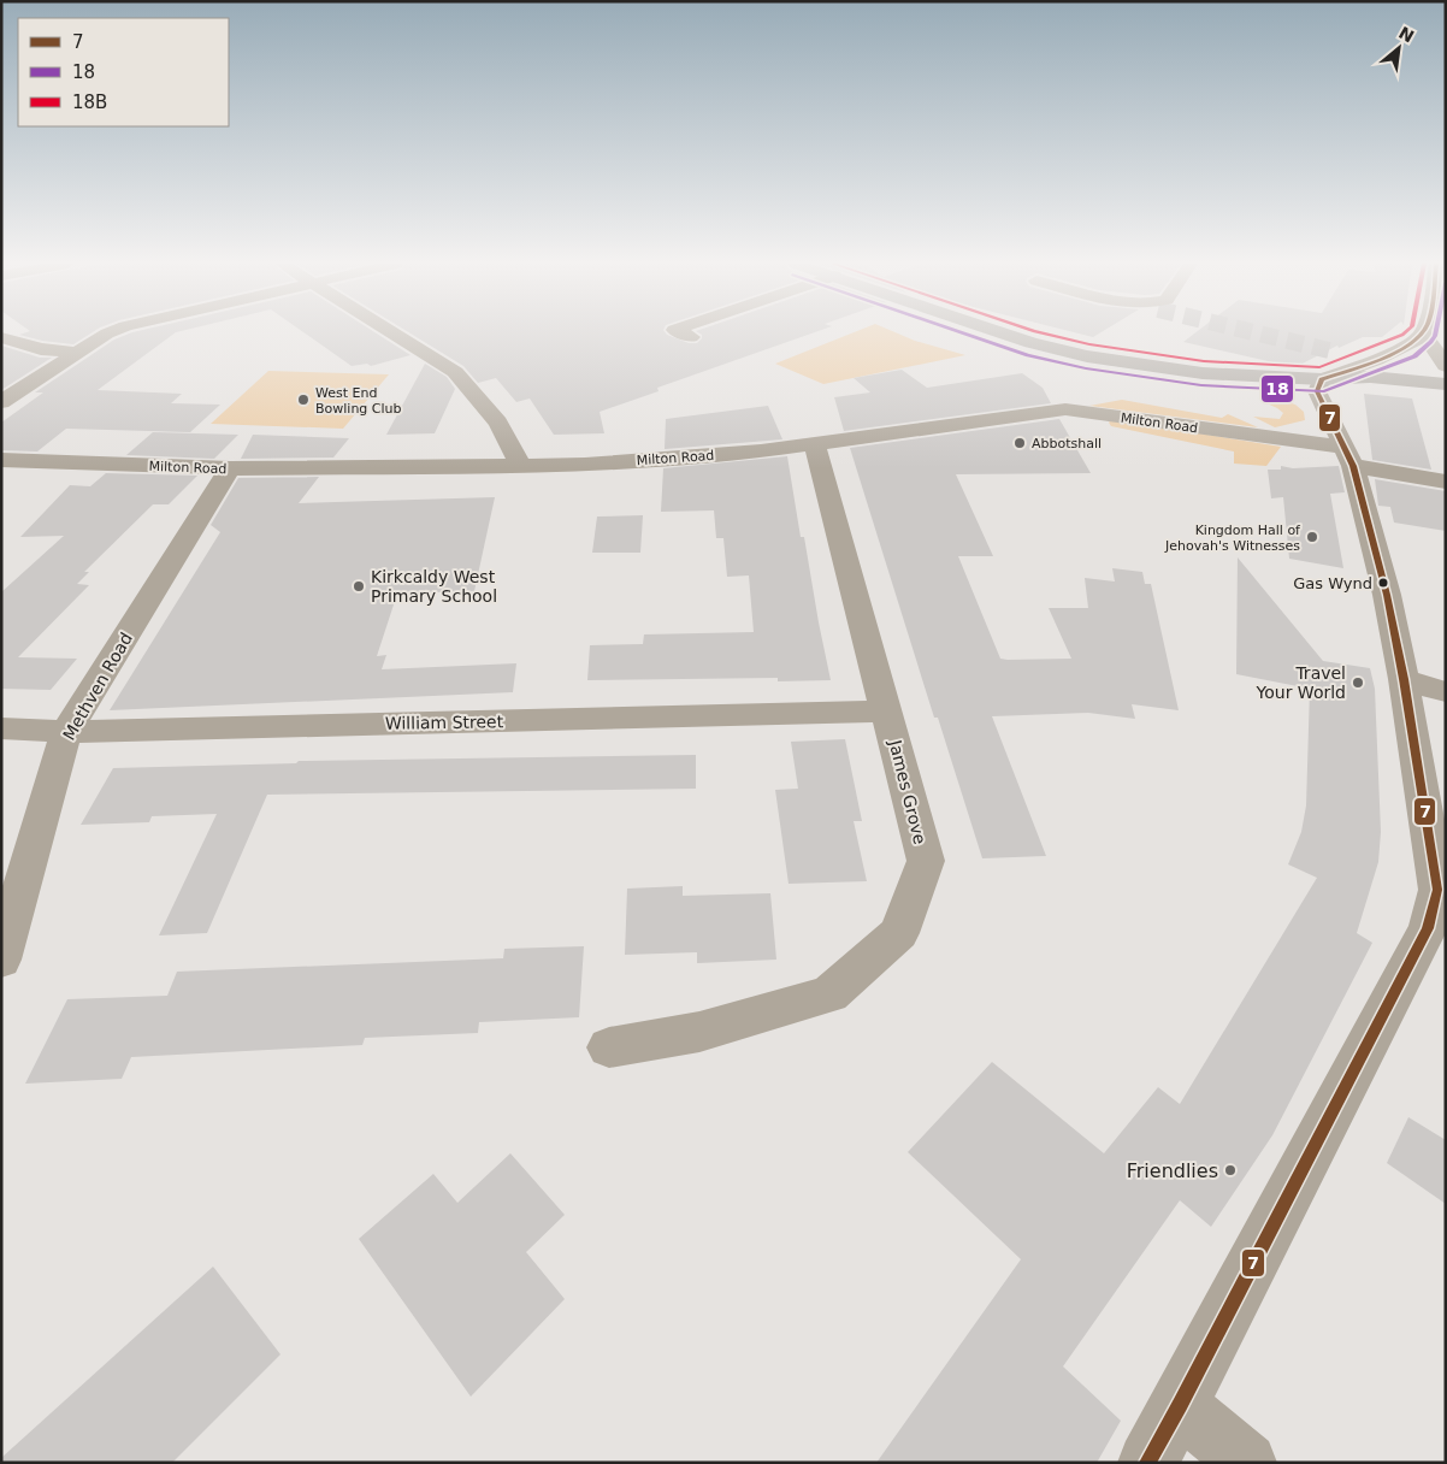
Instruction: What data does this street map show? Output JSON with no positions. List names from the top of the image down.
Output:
{
  "streets": {
    "street": [
      "Milton Road",
      "Methven Road",
      "William Street",
      "James Grove"
    ]
  },
  "crossings": [
    ["Milton Road", "Methven Road"],
    ["Milton Road", "James Grove"],
    ["Methven Road", "William Street"],
    ["William Street", "James Grove"]
  ],
  "places": [
    "West End Bowling Club",
    "Abbotshall",
    "Kingdom Hall of Jehovah's Witnesses",
    "Gas Wynd",
    "Kirkcaldy West Primary School",
    "Travel Your World",
    "Friendlies"
  ],
  "lines": ["transit line 7", "transit line 18", "transit line 18B"],
  "legend": ["7", "18", "18B"],
  "north": "top right"
}
